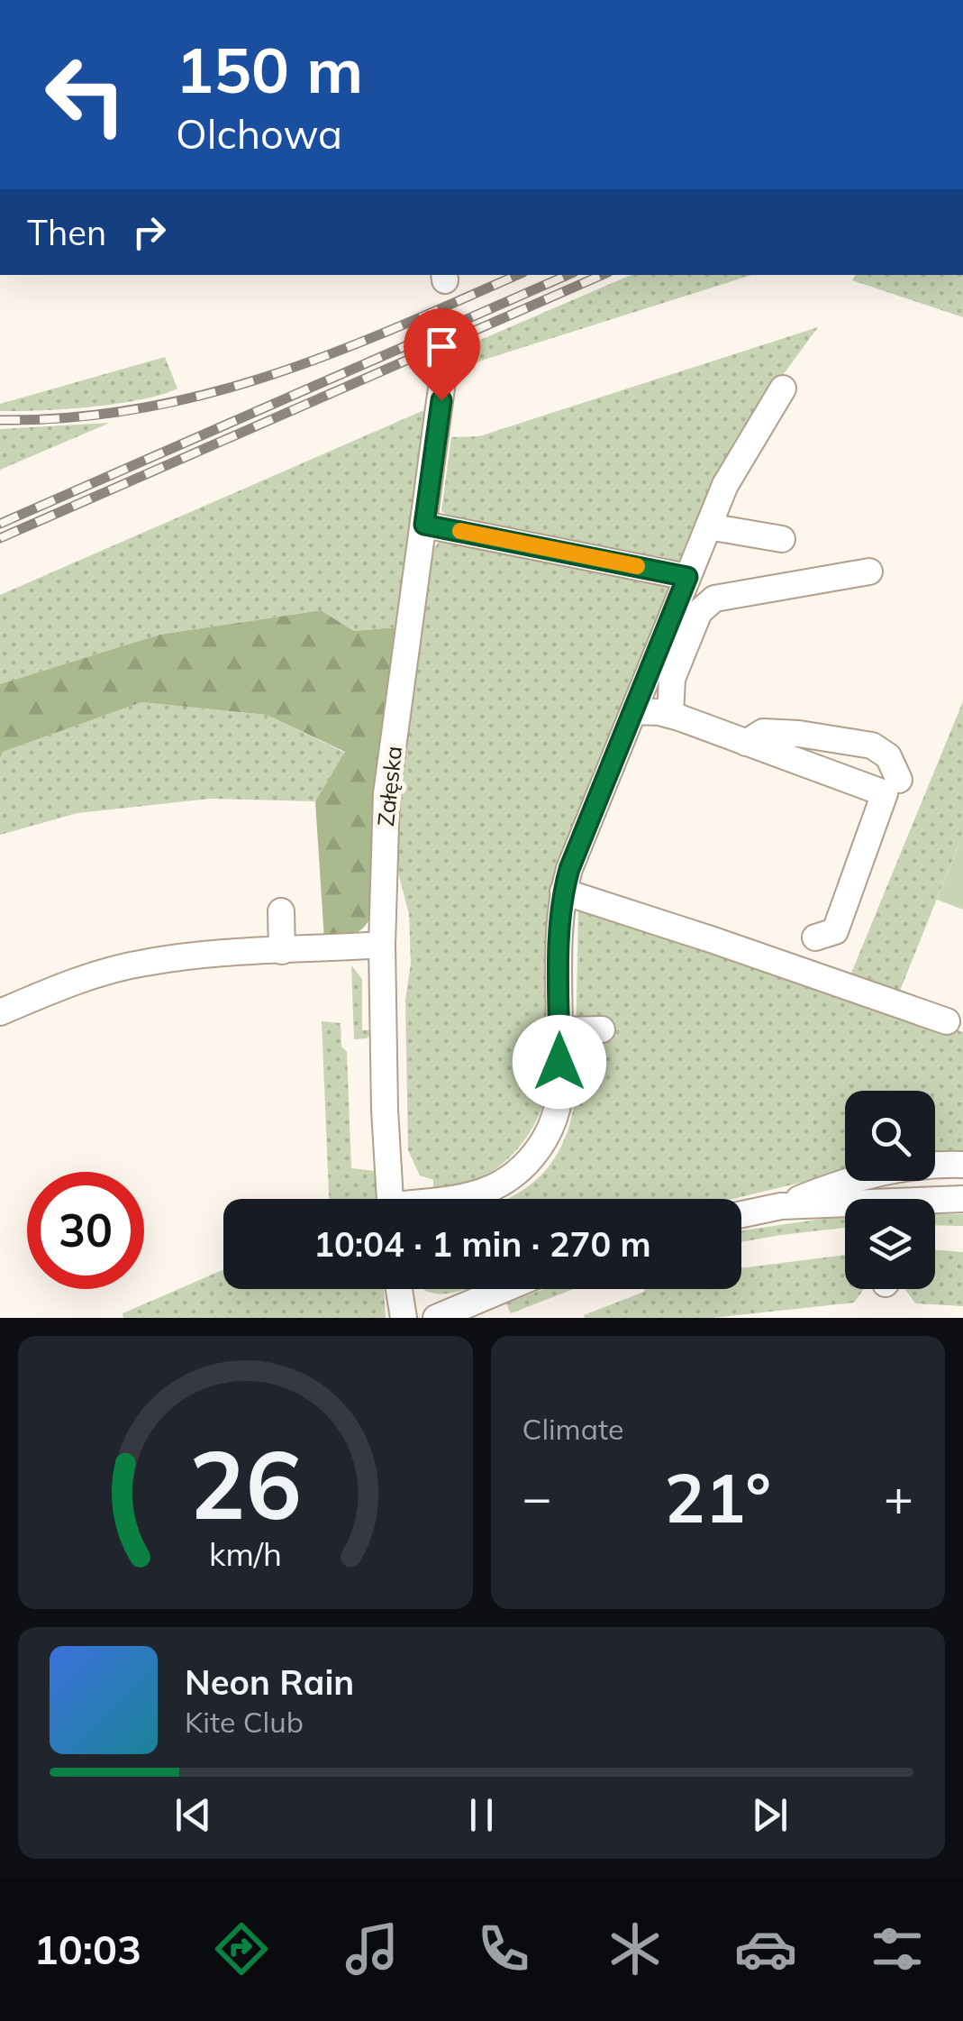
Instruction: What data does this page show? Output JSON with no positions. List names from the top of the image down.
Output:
{
  "streets": {
    "street": ["Załęska"]
  },
  "page": {
    "turn": ["150 m", "Olchowa"],
    "then": "Then",
    "limit": "30",
    "trip": "10:04 · 1 min · 270 m",
    "tile": "Climate",
    "heat": ["−", "21°", "+"],
    "song": ["Neon Rain", "Kite Club"],
    "tabs": "10:03",
    "gauge": ["26", "km/h"]
  }
}
